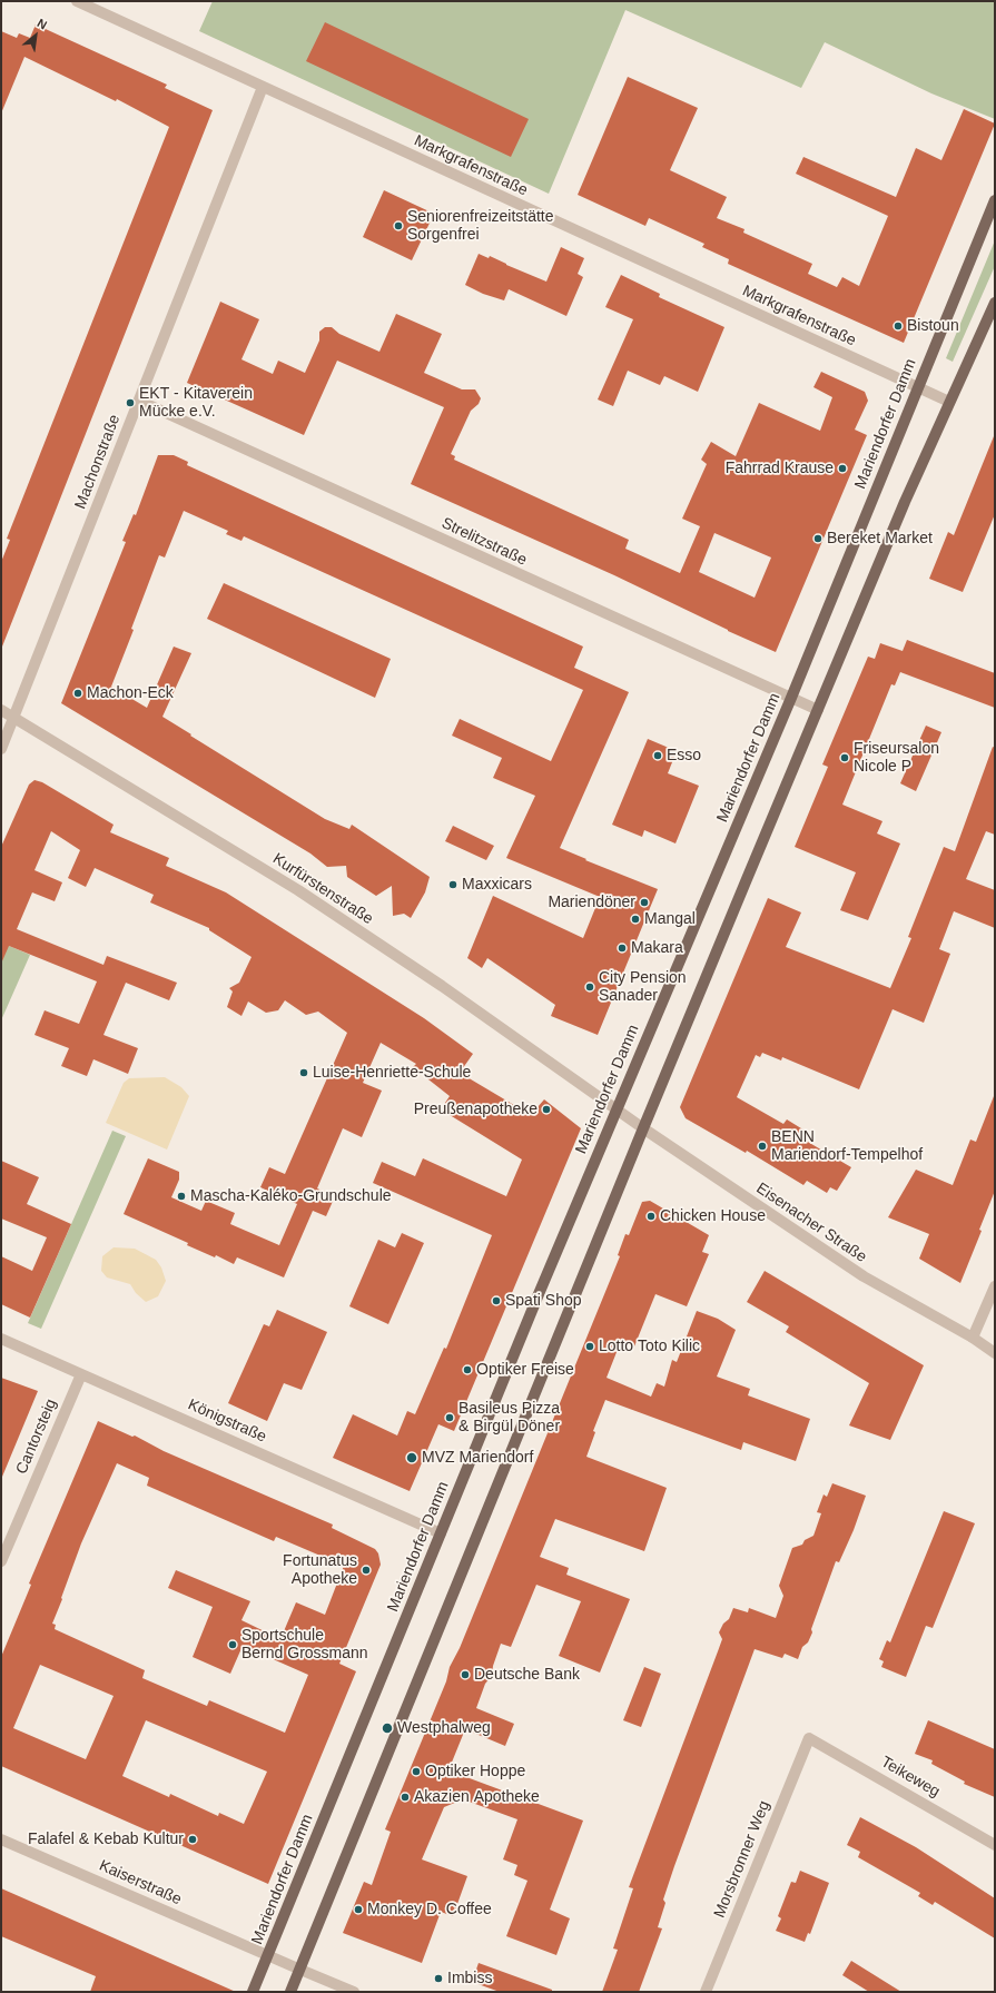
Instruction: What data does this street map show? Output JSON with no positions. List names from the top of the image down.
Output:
{
  "streets": {
    "main road": ["Mariendorfer Damm"],
    "street": [
      "Markgrafenstraße",
      "Machonstraße",
      "Strelitzstraße",
      "Kurfürstenstraße",
      "Eisenacher Straße",
      "Königstraße",
      "Cantorsteig",
      "Teikeweg",
      "Morsbronner Weg",
      "Kaiserstraße"
    ]
  },
  "crossings": [
    ["Markgrafenstraße", "Mariendorfer Damm"],
    ["Markgrafenstraße", "Machonstraße"],
    ["Mariendorfer Damm", "Strelitzstraße"],
    ["Mariendorfer Damm", "Kurfürstenstraße"],
    ["Mariendorfer Damm", "Eisenacher Straße"],
    ["Mariendorfer Damm", "Königstraße"],
    ["Mariendorfer Damm", "Kaiserstraße"],
    ["Machonstraße", "Strelitzstraße"],
    ["Machonstraße", "Kurfürstenstraße"],
    ["Kurfürstenstraße", "Eisenacher Straße"],
    ["Königstraße", "Cantorsteig"],
    ["Teikeweg", "Morsbronner Weg"]
  ],
  "places": [
    "Seniorenfreizeitstätte Sorgenfrei",
    "Bistoun",
    "EKT - Kitaverein Mücke e.V.",
    "Fahrrad Krause",
    "Bereket Market",
    "Machon-Eck",
    "Esso",
    "Friseursalon Nicole P",
    "Maxxicars",
    "Mariendöner",
    "Mangal",
    "Makara",
    "City Pension Sanader",
    "Luise-Henriette-Schule",
    "Preußenapotheke",
    "BENN Mariendorf-Tempelhof",
    "Mascha-Kaléko-Grundschule",
    "Chicken House",
    "Spati Shop",
    "Lotto Toto Kilic",
    "Optiker Freise",
    "Basileus Pizza & Birgül Döner",
    "MVZ Mariendorf",
    "Fortunatus Apotheke",
    "Sportschule Bernd Grossmann",
    "Deutsche Bank",
    "Westphalweg",
    "Optiker Hoppe",
    "Akazien Apotheke",
    "Falafel & Kebab Kultur",
    "Monkey D. Coffee",
    "Imbiss"
  ],
  "north": "top right"
}
